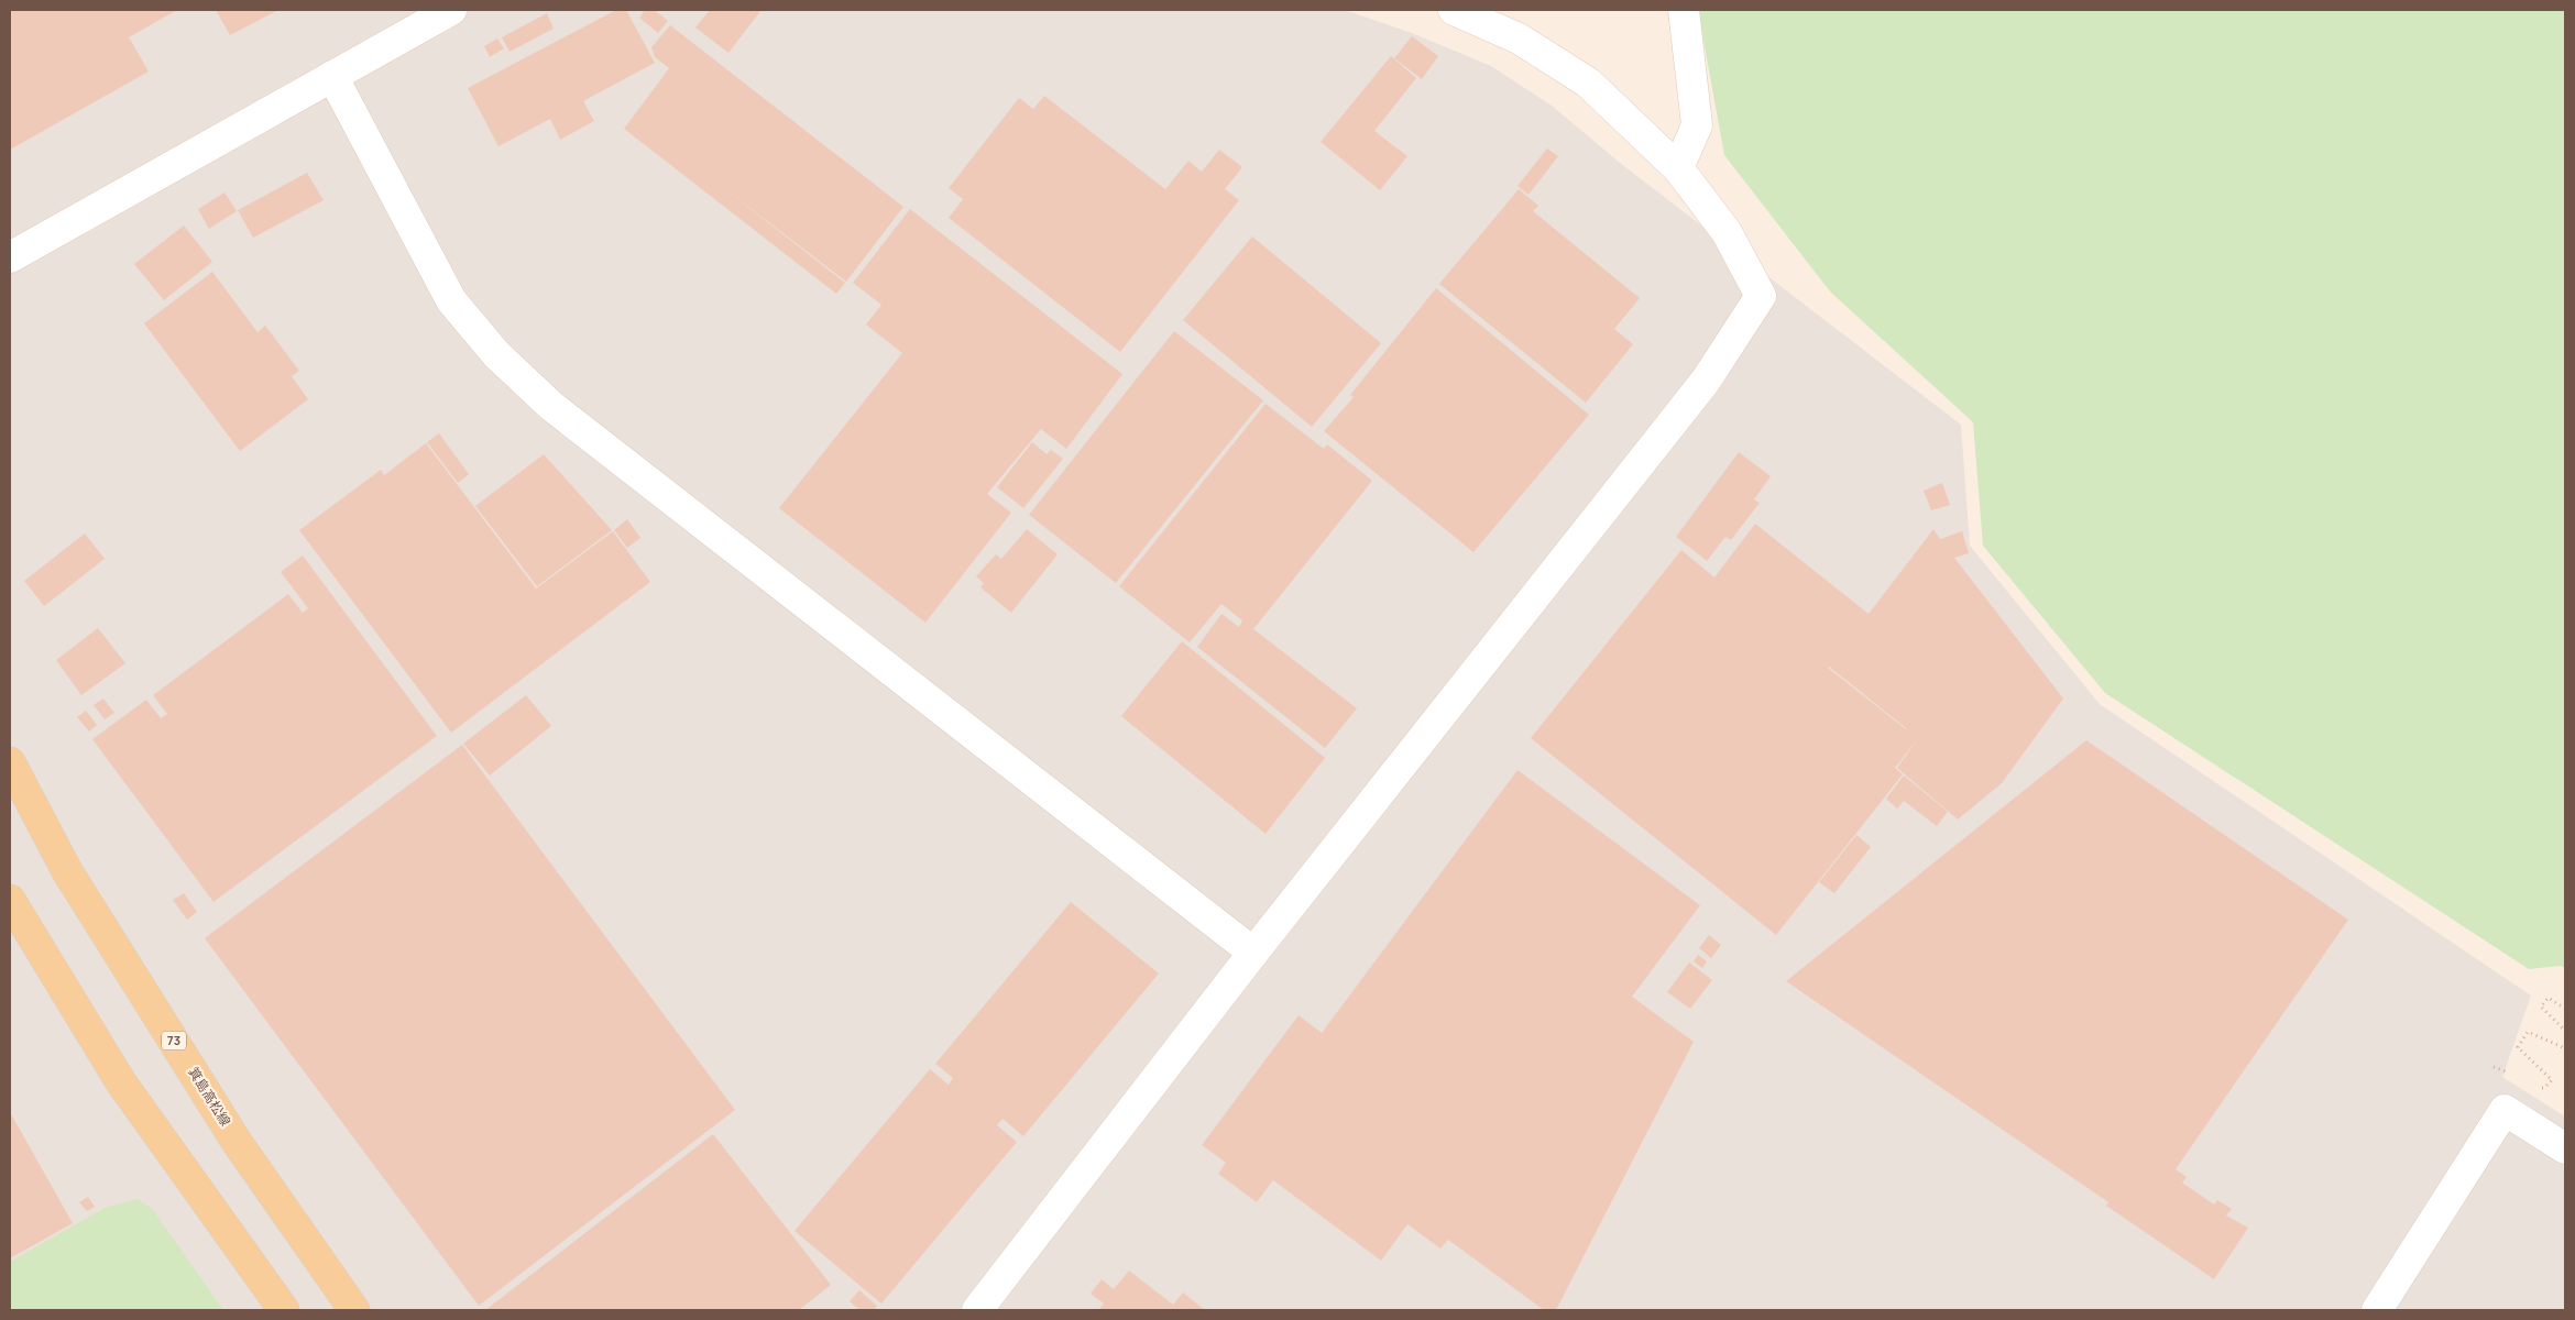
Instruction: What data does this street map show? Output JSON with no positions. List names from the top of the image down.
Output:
{
  "streets": {
    "main road": ["73", "箕島高松線"]
  }
}
